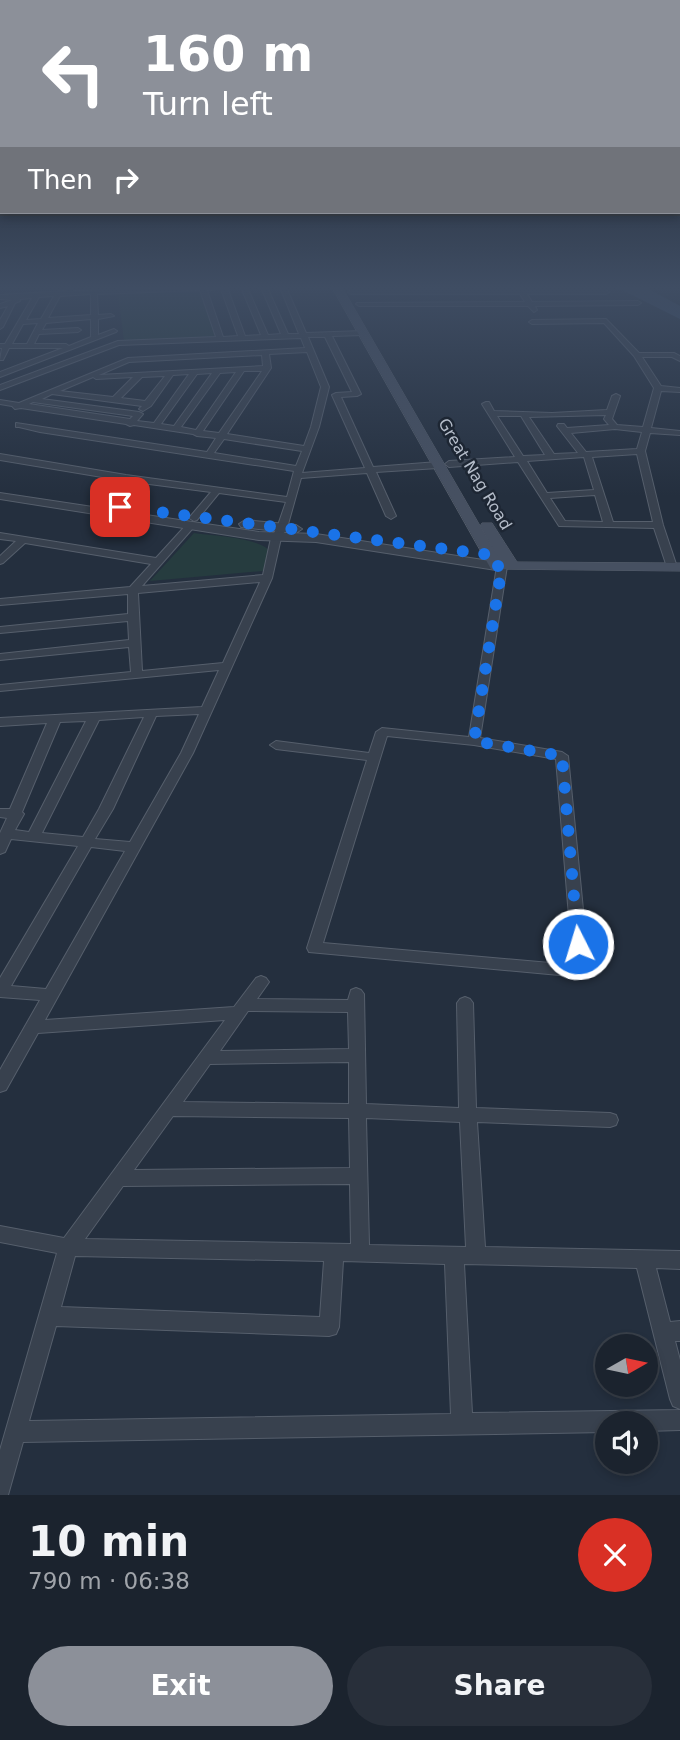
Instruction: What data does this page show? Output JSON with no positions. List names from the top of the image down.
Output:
{
  "streets": {
    "main road": ["Great Nag Road"]
  },
  "north": "right",
  "page": {
    "turn": ["160 m", "Turn left"],
    "then": "Then",
    "heading": ["10 min", "790 m · 06:38"],
    "buttons": ["Exit", "Share"]
  }
}
